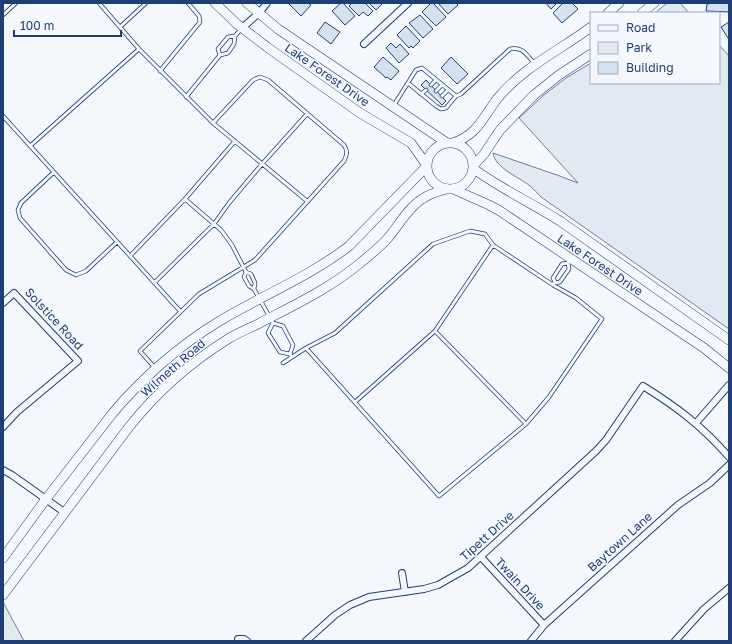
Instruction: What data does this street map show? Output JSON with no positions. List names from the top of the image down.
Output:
{
  "streets": {
    "street": [
      "Lake Forest Drive",
      "Solstice Road",
      "Wilmeth Road",
      "Tipett Drive",
      "Baytown Lane",
      "Twain Drive"
    ]
  },
  "crossings": [
    ["Lake Forest Drive", "Wilmeth Road"],
    ["Tipett Drive", "Twain Drive"],
    ["Baytown Lane", "Twain Drive"]
  ],
  "legend": ["Road", "Park", "Building"],
  "scale_bar": "100 m"
}
